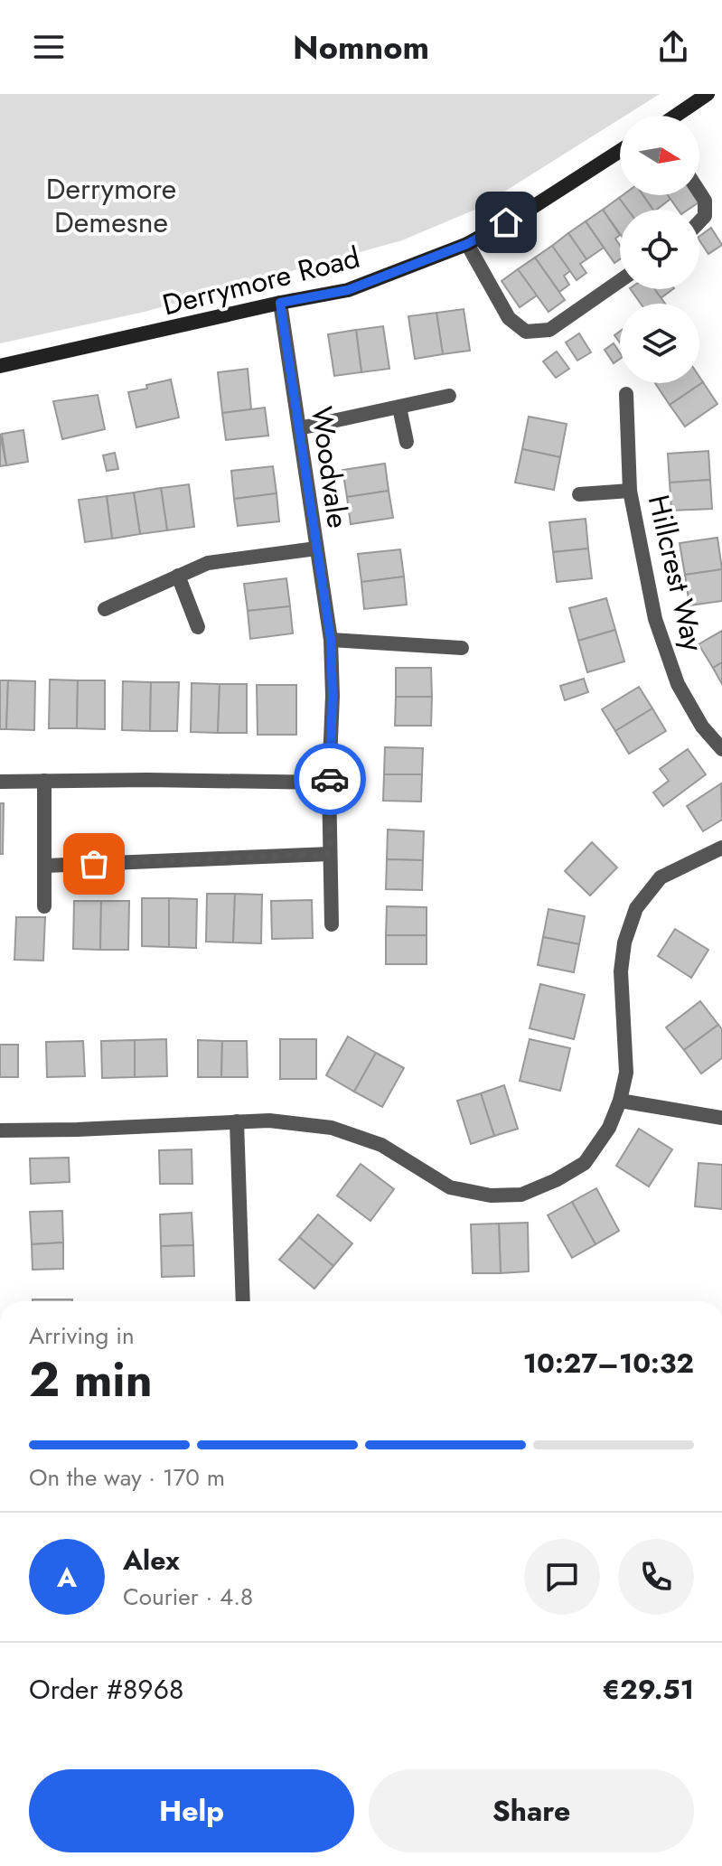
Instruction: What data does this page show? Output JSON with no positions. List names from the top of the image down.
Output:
{
  "streets": {
    "main road": ["Derrymore Road"],
    "street": ["Woodvale", "Hillcrest Way"]
  },
  "crossings": [
    ["Derrymore Road", "Woodvale"]
  ],
  "parks": ["Derrymore Demesne"],
  "north": "right",
  "page": {
    "header": "Nomnom",
    "heading": ["2 min", "Arriving in", "10:27–10:32"],
    "panel": [
      "Alex",
      "Courier · 4.8",
      "Order #8968",
      "€29.51"
    ],
    "bar": "On the way · 170 m",
    "round": "A",
    "buttons": ["Help", "Share"]
  }
}
